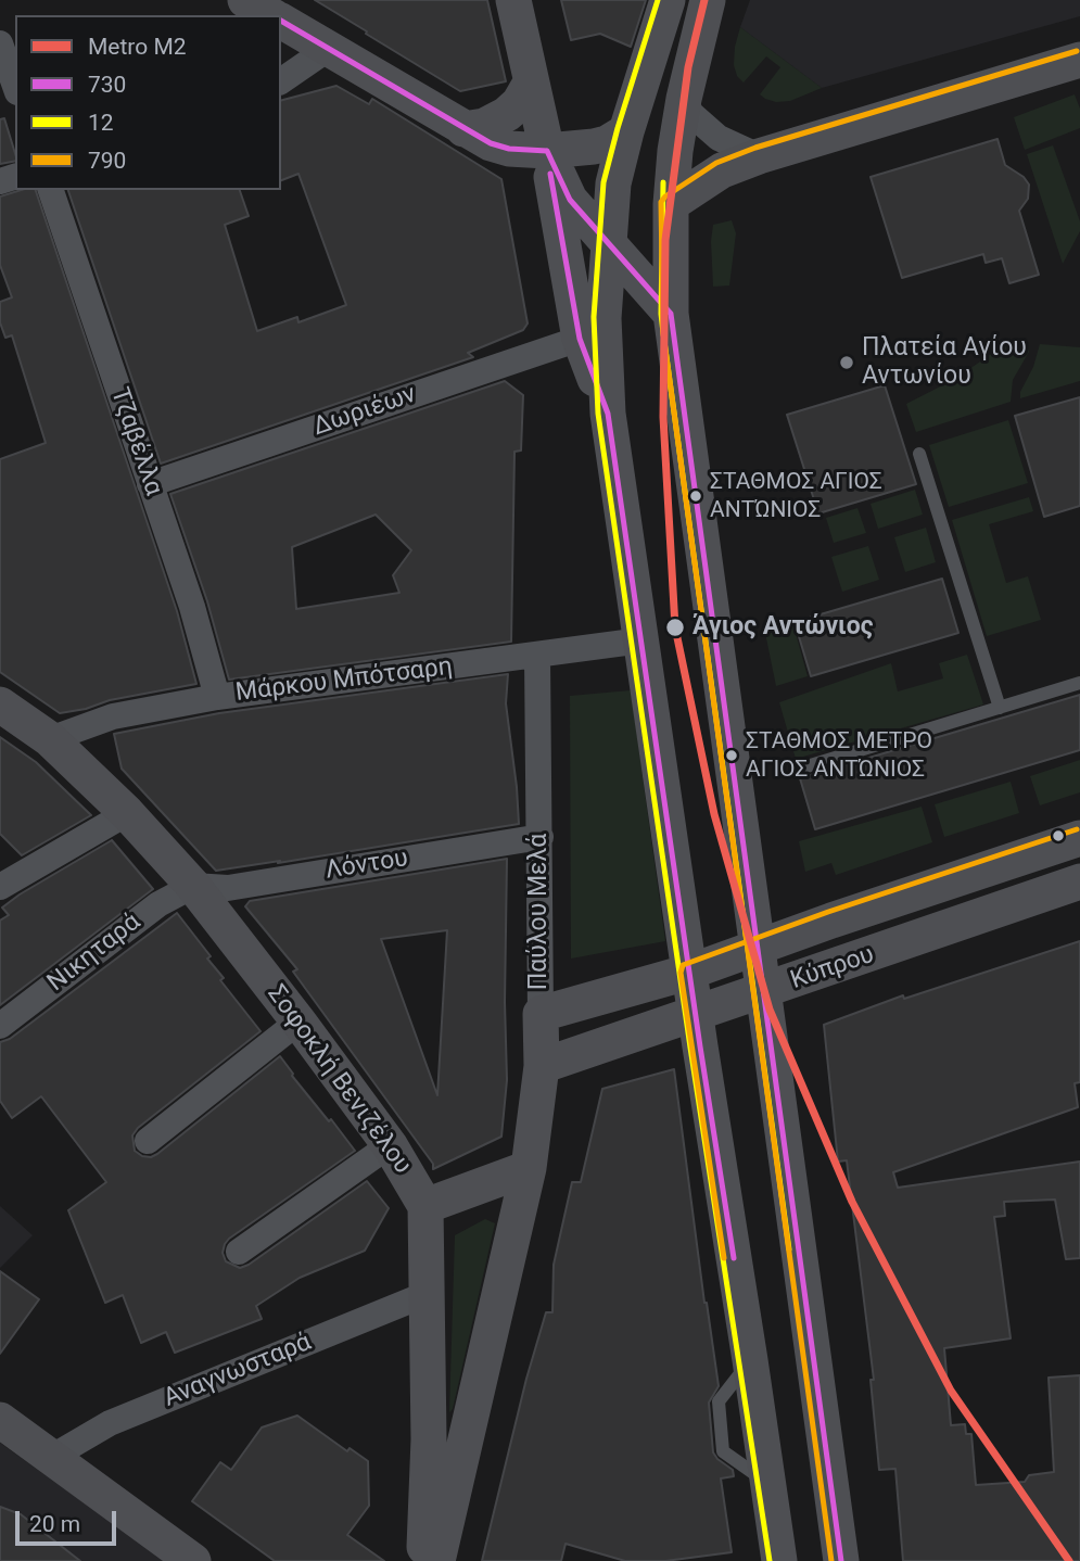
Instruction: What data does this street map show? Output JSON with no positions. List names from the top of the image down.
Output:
{
  "streets": {
    "street": [
      "Δωριέων",
      "Τζαβέλλα",
      "Μάρκου Μπότσαρη",
      "Λόντου",
      "Παύλου Μελά",
      "Νικηταρά",
      "Κύπρου",
      "Σοφοκλή Βενιζέλου",
      "Αναγνωσταρά"
    ]
  },
  "crossings": [
    ["Δωριέων", "Τζαβέλλα"],
    ["Τζαβέλλα", "Μάρκου Μπότσαρη"],
    ["Μάρκου Μπότσαρη", "Παύλου Μελά"],
    ["Μάρκου Μπότσαρη", "Σοφοκλή Βενιζέλου"],
    ["Λόντου", "Παύλου Μελά"],
    ["Λόντου", "Νικηταρά"],
    ["Λόντου", "Σοφοκλή Βενιζέλου"],
    ["Παύλου Μελά", "Κύπρου"],
    ["Νικηταρά", "Σοφοκλή Βενιζέλου"]
  ],
  "places": [
    "Πλατεία Αγίου Αντωνίου",
    "ΣΤΑΘΜΟΣ ΑΓΙΟΣ ΑΝΤΏΝΙΟΣ",
    "Άγιος Αντώνιος",
    "ΣΤΑΘΜΟΣ ΜΕΤΡΟ ΑΓΙΟΣ ΑΝΤΏΝΙΟΣ"
  ],
  "lines": [
    "metro line Μ2",
    "transit line 12",
    "transit line 730",
    "transit line 790"
  ],
  "legend": [
    "Metro Μ2",
    "730",
    "12",
    "790"
  ],
  "scale_bar": "20 m"
}
